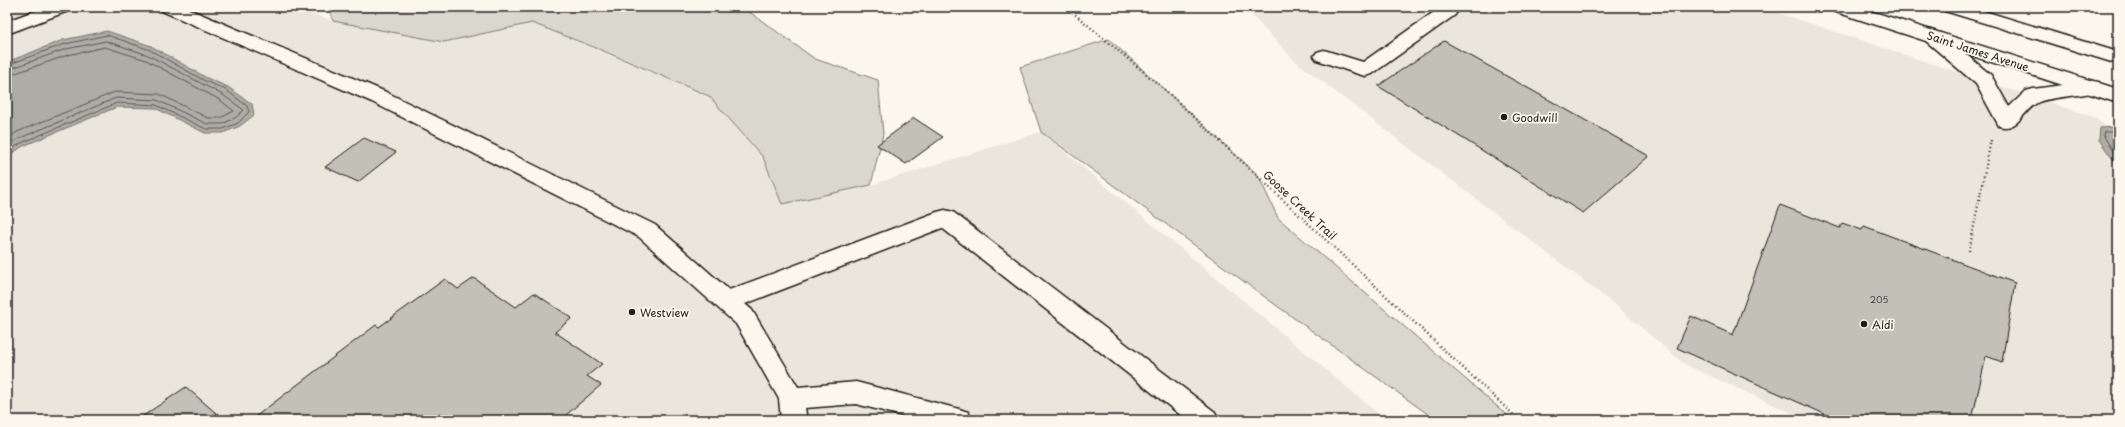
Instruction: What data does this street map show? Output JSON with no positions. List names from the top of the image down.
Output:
{
  "streets": {
    "main road": ["Saint James Avenue"],
    "path": ["Goose Creek Trail"]
  },
  "places": ["Goodwill", "Westview", "Aldi"],
  "house_numbers": ["205"]
}
